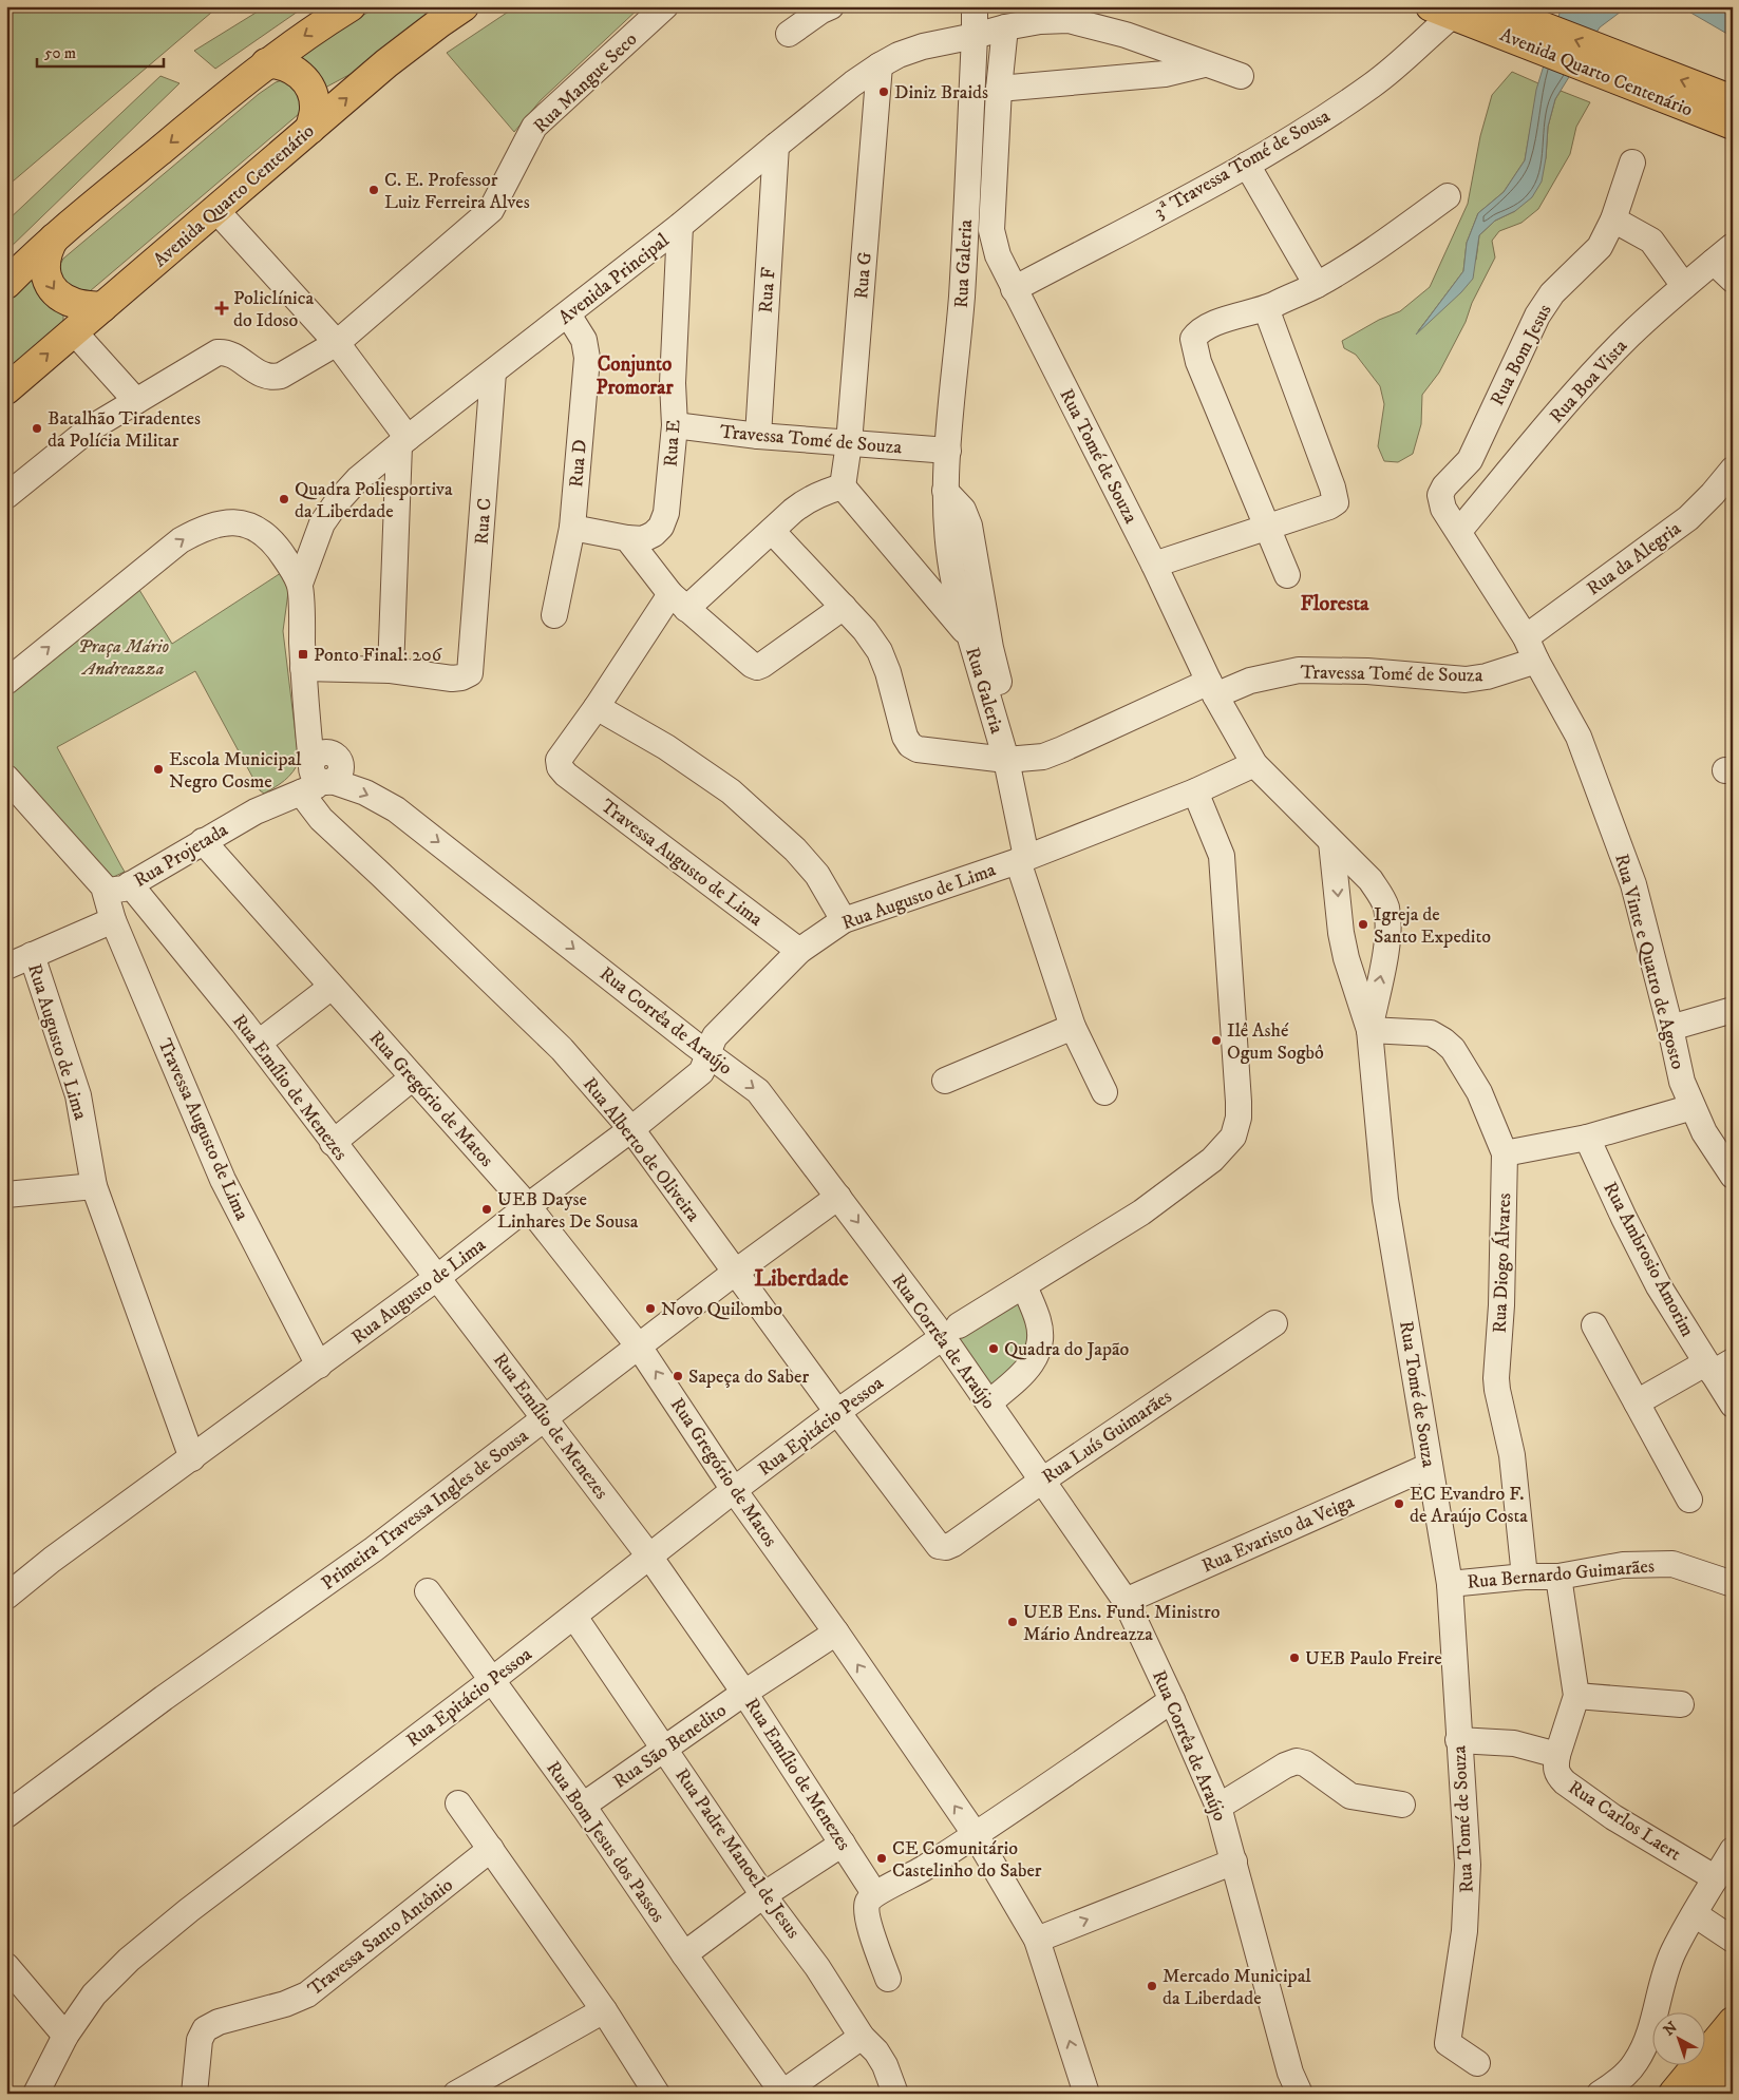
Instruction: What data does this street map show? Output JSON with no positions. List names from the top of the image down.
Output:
{
  "streets": {
    "main road": ["Avenida Quarto Centenário"],
    "street": [
      "Rua Mangue Seco",
      "3ª Travessa Tomé de Sousa",
      "Rua Galeria",
      "Rua G",
      "Avenida Principal",
      "Rua F",
      "Rua Bom Jesus",
      "Rua Boa Vista",
      "Travessa Tomé de Souza",
      "Rua E",
      "Rua Tomé de Souza",
      "Rua D",
      "Rua C",
      "Rua da Alegria",
      "Rua Projetada",
      "Travessa Augusto de Lima",
      "Rua Augusto de Lima",
      "Rua Vinte e Quatro de Agosto",
      "Rua Corrêa de Araújo",
      "Rua Emílio de Menezes",
      "Rua Gregório de Matos",
      "Rua Alberto de Oliveira",
      "Rua Ambrosio Amorim",
      "Rua Diogo Álvares",
      "Rua Epitácio Pessoa",
      "Rua Luís Guimarães",
      "Primeira Travessa Ingles de Sousa",
      "Rua Evaristo da Veiga",
      "Rua Bernardo Guimarães",
      "Rua São Benedito",
      "Rua Carlos Laert",
      "Rua Bom Jesus dos Passos",
      "Rua Padre Manoel de Jesus",
      "Travessa Santo Antônio"
    ]
  },
  "crossings": [
    ["Avenida Quarto Centenário", "3ª Travessa Tomé de Sousa"],
    ["3ª Travessa Tomé de Sousa", "Rua Tomé de Souza"],
    ["Rua Galeria", "Avenida Principal"],
    ["Rua Galeria", "Travessa Tomé de Souza"],
    ["Rua Galeria", "Rua Tomé de Souza"],
    ["Rua Galeria", "Rua Augusto de Lima"],
    ["Rua G", "Avenida Principal"],
    ["Rua G", "Travessa Tomé de Souza"],
    ["Avenida Principal", "Rua F"],
    ["Avenida Principal", "Rua E"],
    ["Avenida Principal", "Rua Tomé de Souza"],
    ["Avenida Principal", "Rua D"],
    ["Avenida Principal", "Rua C"],
    ["Rua F", "Travessa Tomé de Souza"],
    ["Rua Bom Jesus", "Rua Vinte e Quatro de Agosto"],
    ["Rua Boa Vista", "Rua Vinte e Quatro de Agosto"],
    ["Travessa Tomé de Souza", "Rua E"],
    ["Travessa Tomé de Souza", "Rua Tomé de Souza"],
    ["Travessa Tomé de Souza", "Rua Vinte e Quatro de Agosto"],
    ["Rua E", "Rua D"],
    ["Rua Tomé de Souza", "Rua Augusto de Lima"],
    ["Rua Tomé de Souza", "Rua Diogo Álvares"],
    ["Rua Tomé de Souza", "Rua Evaristo da Veiga"],
    ["Rua Tomé de Souza", "Rua Bernardo Guimarães"],
    ["Rua da Alegria", "Rua Vinte e Quatro de Agosto"],
    ["Rua Projetada", "Travessa Augusto de Lima"],
    ["Rua Projetada", "Rua Corrêa de Araújo"],
    ["Rua Projetada", "Rua Emílio de Menezes"],
    ["Rua Projetada", "Rua Gregório de Matos"],
    ["Rua Projetada", "Rua Alberto de Oliveira"],
    ["Travessa Augusto de Lima", "Rua Augusto de Lima"],
    ["Rua Augusto de Lima", "Rua Corrêa de Araújo"],
    ["Rua Augusto de Lima", "Rua Emílio de Menezes"],
    ["Rua Augusto de Lima", "Rua Gregório de Matos"],
    ["Rua Augusto de Lima", "Rua Alberto de Oliveira"],
    ["Rua Augusto de Lima", "Rua Epitácio Pessoa"],
    ["Rua Corrêa de Araújo", "Rua Epitácio Pessoa"],
    ["Rua Corrêa de Araújo", "Rua Luís Guimarães"],
    ["Rua Corrêa de Araújo", "Primeira Travessa Ingles de Sousa"],
    ["Rua Corrêa de Araújo", "Rua Evaristo da Veiga"],
    ["Rua Emílio de Menezes", "Rua Epitácio Pessoa"],
    ["Rua Emílio de Menezes", "Primeira Travessa Ingles de Sousa"],
    ["Rua Emílio de Menezes", "Rua São Benedito"],
    ["Rua Gregório de Matos", "Rua Epitácio Pessoa"],
    ["Rua Gregório de Matos", "Primeira Travessa Ingles de Sousa"],
    ["Rua Gregório de Matos", "Rua São Benedito"],
    ["Rua Alberto de Oliveira", "Rua Epitácio Pessoa"],
    ["Rua Alberto de Oliveira", "Rua Luís Guimarães"],
    ["Rua Alberto de Oliveira", "Primeira Travessa Ingles de Sousa"],
    ["Rua Diogo Álvares", "Rua Bernardo Guimarães"],
    ["Rua Epitácio Pessoa", "Rua Bom Jesus dos Passos"],
    ["Rua Epitácio Pessoa", "Rua Padre Manoel de Jesus"],
    ["Rua São Benedito", "Rua Bom Jesus dos Passos"],
    ["Rua São Benedito", "Rua Padre Manoel de Jesus"]
  ],
  "one_way": ["Rua Gregório de Matos"],
  "districts": ["Conjunto Promorar", "Floresta", "Liberdade"],
  "parks": ["Praça Mário Andreazza"],
  "places": {
    "other": [
      "Diniz Braids",
      "C. E. Professor Luiz Ferreira Alves",
      "Batalhão Tiradentes da Polícia Militar",
      "Quadra Poliesportiva da Liberdade",
      "Escola Municipal Negro Cosme",
      "Igreja de Santo Expedito",
      "Ilê Ashé Ogum Sogbô",
      "UEB Dayse Linhares De Sousa",
      "Novo Quilombo",
      "Quadra do Japão",
      "Sapeça do Saber",
      "EC Evandro F. de Araújo Costa",
      "UEB Ens. Fund. Ministro Mário Andreazza",
      "UEB Paulo Freire",
      "CE Comunitário Castelinho do Saber",
      "Mercado Municipal da Liberdade"
    ],
    "health": ["Policlínica do Idoso"],
    "transit": ["Ponto Final: 206"]
  },
  "scale_bar": "50 m",
  "north": "top left"
}
